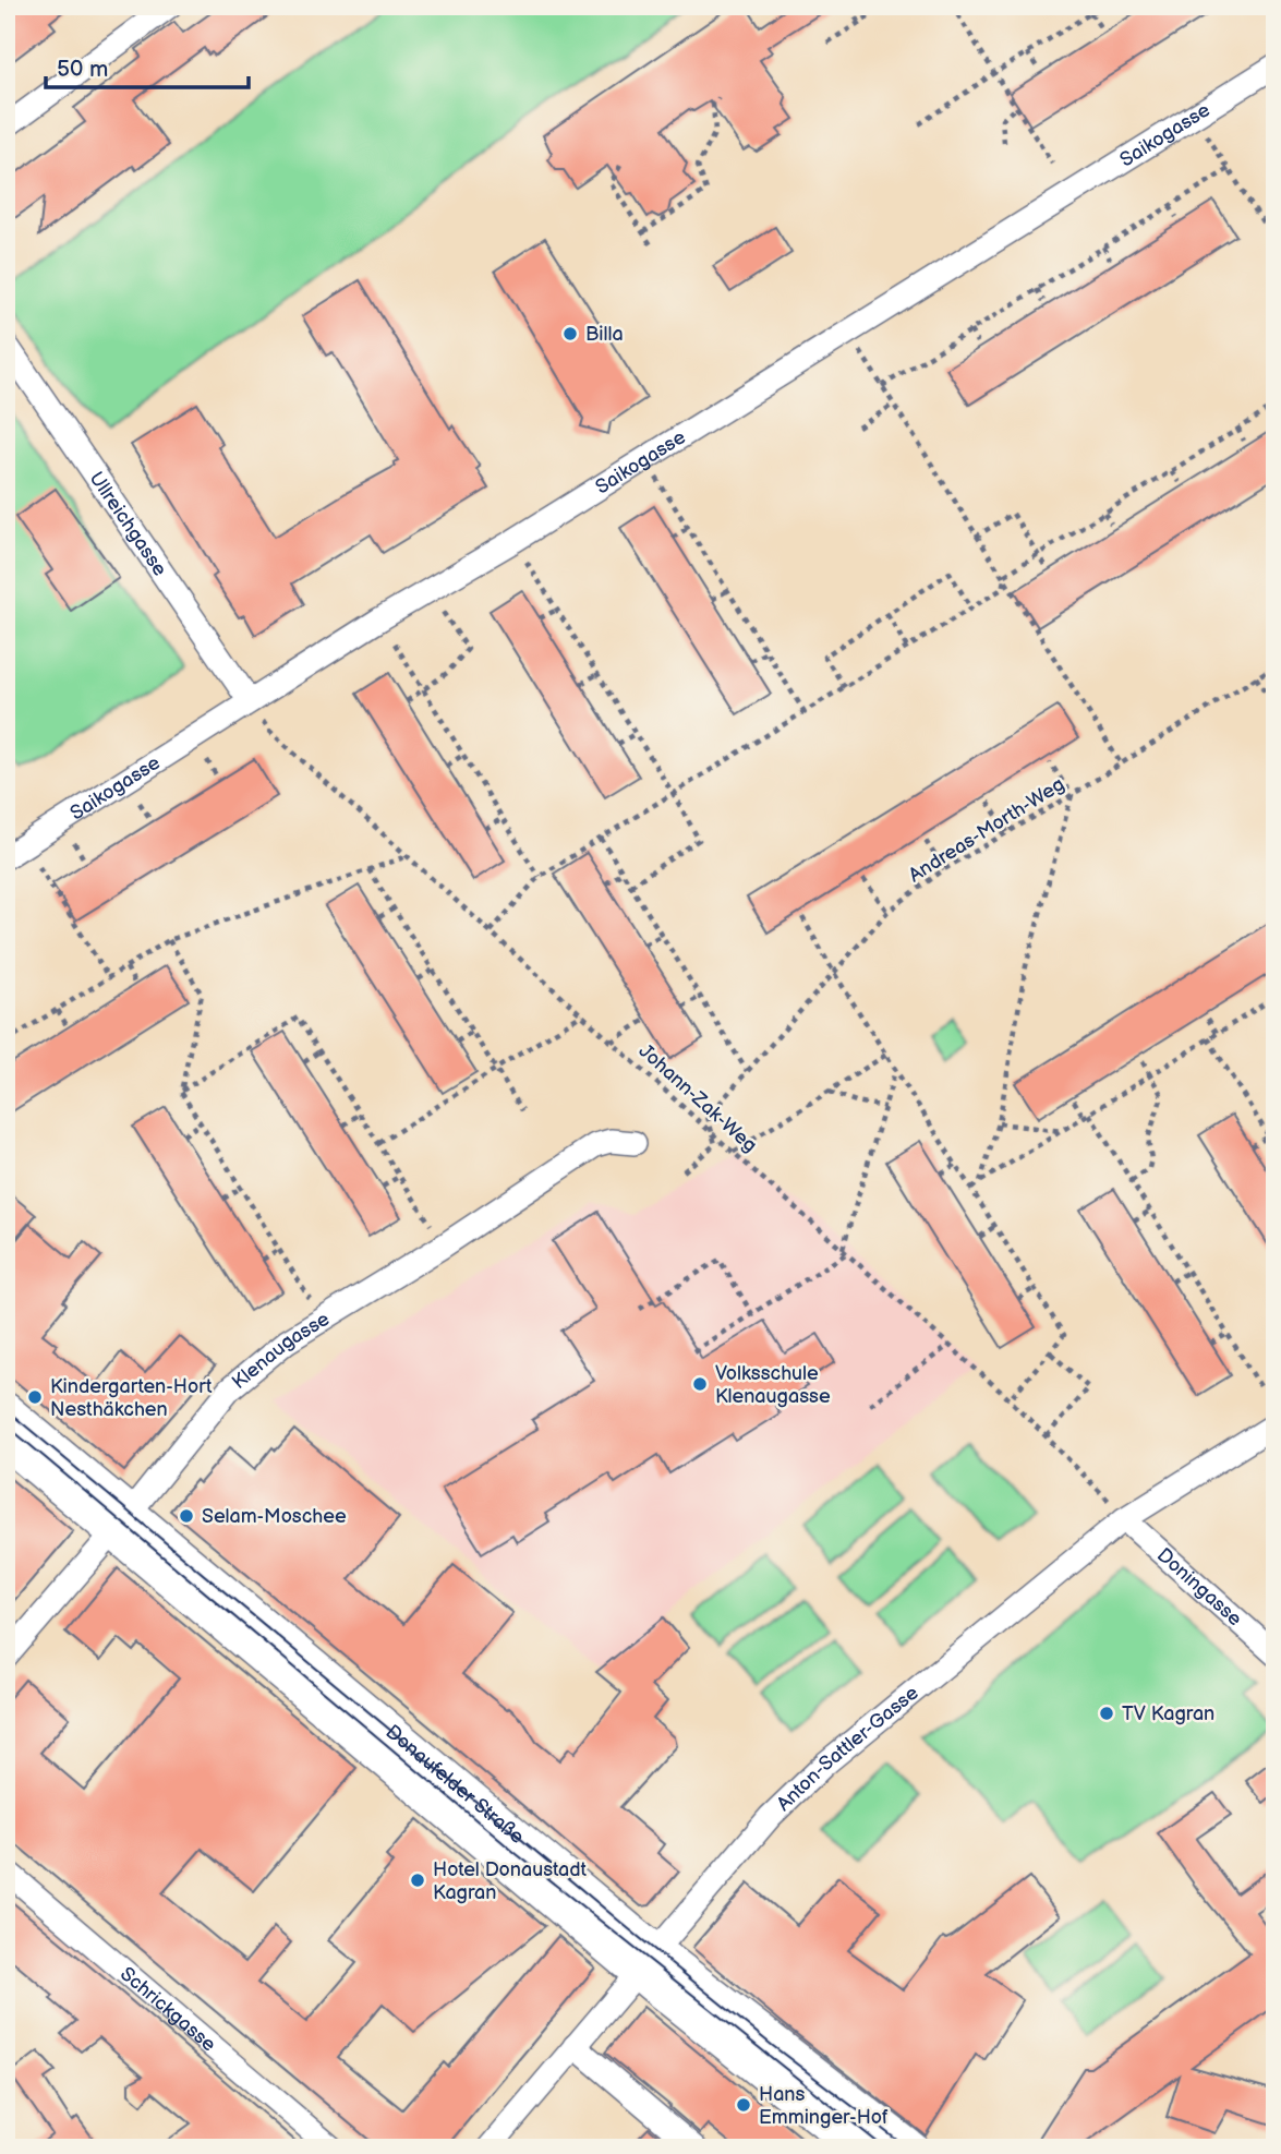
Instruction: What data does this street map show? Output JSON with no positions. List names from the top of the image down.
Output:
{
  "streets": {
    "main road": ["Donaufelder Straße"],
    "street": [
      "Saikogasse",
      "Ullreichgasse",
      "Klenaugasse",
      "Doningasse",
      "Anton-Sattler-Gasse",
      "Schrickgasse"
    ],
    "path": ["Andreas-Morth-Weg", "Johann-Zak-Weg"]
  },
  "crossings": [
    ["Saikogasse", "Ullreichgasse"],
    ["Saikogasse", "Johann-Zak-Weg"],
    ["Ullreichgasse", "Johann-Zak-Weg"],
    ["Andreas-Morth-Weg", "Johann-Zak-Weg"],
    ["Johann-Zak-Weg", "Doningasse"],
    ["Johann-Zak-Weg", "Anton-Sattler-Gasse"],
    ["Klenaugasse", "Donaufelder Straße"],
    ["Doningasse", "Anton-Sattler-Gasse"],
    ["Anton-Sattler-Gasse", "Donaufelder Straße"]
  ],
  "places": [
    "Billa",
    "Volksschule Klenaugasse",
    "Kindergarten-Hort Nesthäkchen",
    "Selam-Moschee",
    "TV Kagran",
    "Hotel Donaustadt Kagran",
    "Hans Emminger-Hof"
  ],
  "scale_bar": "50 m"
}
